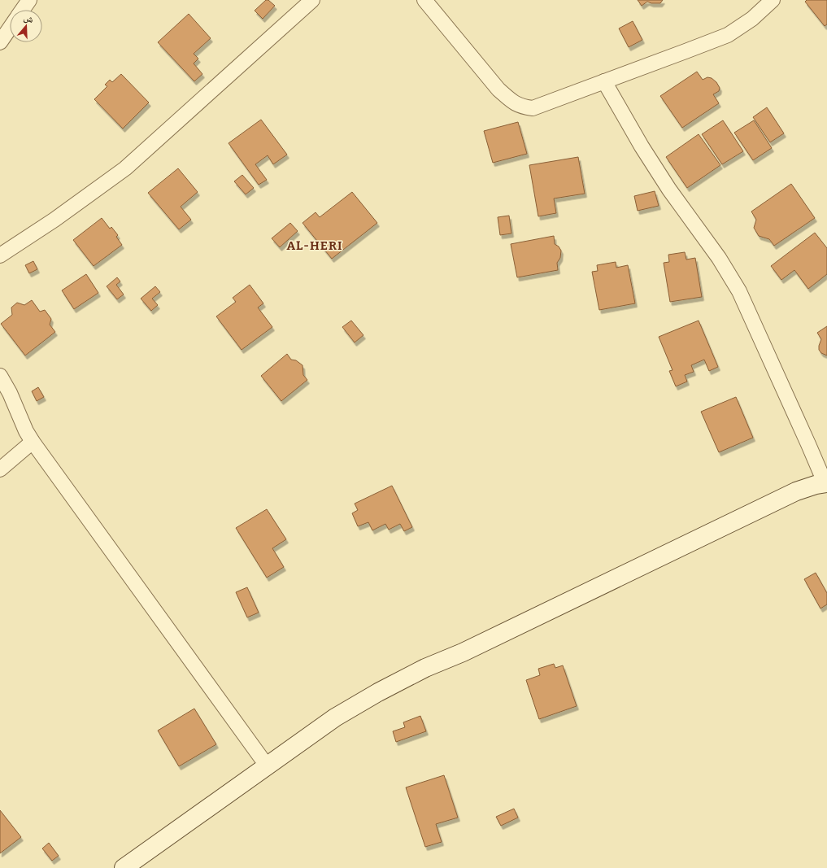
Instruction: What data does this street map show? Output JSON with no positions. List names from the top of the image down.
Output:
{
  "districts": ["AL-HERI"],
  "north": "top"
}
